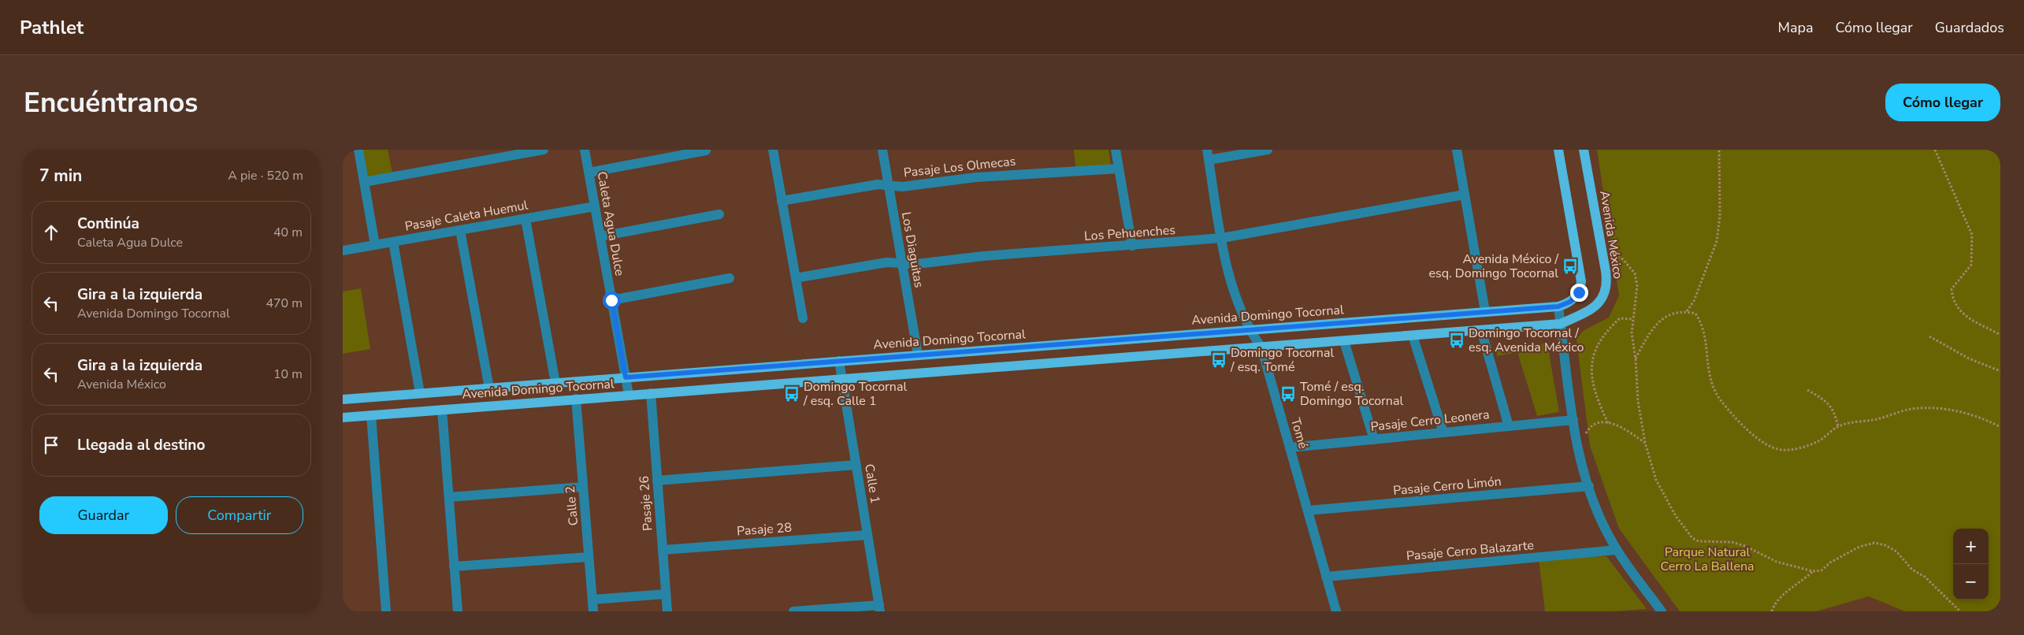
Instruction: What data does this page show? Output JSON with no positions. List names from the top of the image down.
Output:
{
  "streets": {
    "main road": ["Avenida México", "Avenida Domingo Tocornal"],
    "street": [
      "Pasaje Los Olmecas",
      "Pasaje Caleta Huemul",
      "Caleta Agua Dulce",
      "Los Pehuenches",
      "Los Diaguitas",
      "Pasaje Cerro Leonera",
      "Tomé",
      "Calle 1",
      "Pasaje Cerro Limón",
      "Pasaje 26",
      "Calle 2",
      "Pasaje 28",
      "Pasaje Cerro Balazarte"
    ]
  },
  "crossings": [
    ["Pasaje Los Olmecas", "Los Diaguitas"],
    ["Pasaje Caleta Huemul", "Caleta Agua Dulce"],
    ["Caleta Agua Dulce", "Avenida Domingo Tocornal"],
    ["Los Pehuenches", "Los Diaguitas"],
    ["Los Pehuenches", "Tomé"],
    ["Avenida México", "Avenida Domingo Tocornal"],
    ["Los Diaguitas", "Avenida Domingo Tocornal"],
    ["Avenida Domingo Tocornal", "Tomé"],
    ["Avenida Domingo Tocornal", "Calle 1"],
    ["Avenida Domingo Tocornal", "Pasaje 26"],
    ["Avenida Domingo Tocornal", "Calle 2"],
    ["Pasaje Cerro Leonera", "Tomé"],
    ["Tomé", "Pasaje Cerro Limón"],
    ["Tomé", "Pasaje Cerro Balazarte"],
    ["Calle 1", "Pasaje 28"],
    ["Pasaje 26", "Pasaje 28"]
  ],
  "parks": ["Parque Natural Cerro La Ballena"],
  "places": {
    "bus stop": [
      "Avenida México / esq. Domingo Tocornal",
      "Domingo Tocornal / esq. Avenida México",
      "Domingo Tocornal / esq. Tomé",
      "Domingo Tocornal / esq. Calle 1",
      "Tomé / esq. Domingo Tocornal"
    ]
  },
  "page": {
    "header": "Pathlet",
    "nav": ["Mapa", "Cómo llegar", "Guardados"],
    "buttons": [
      "Cómo llegar",
      ["Guardar", "Compartir"]
    ],
    "title": "Encuéntranos",
    "heading": ["7 min", "A pie · 520 m"],
    "list": [
      ["Continúa", "Caleta Agua Dulce", "40 m"],
      ["Gira a la izquierda", "Avenida Domingo Tocornal", "470 m"],
      ["Gira a la izquierda", "Avenida México", "10 m"],
      "Llegada al destino"
    ],
    "map_buttons": ["+", "−"]
  }
}
